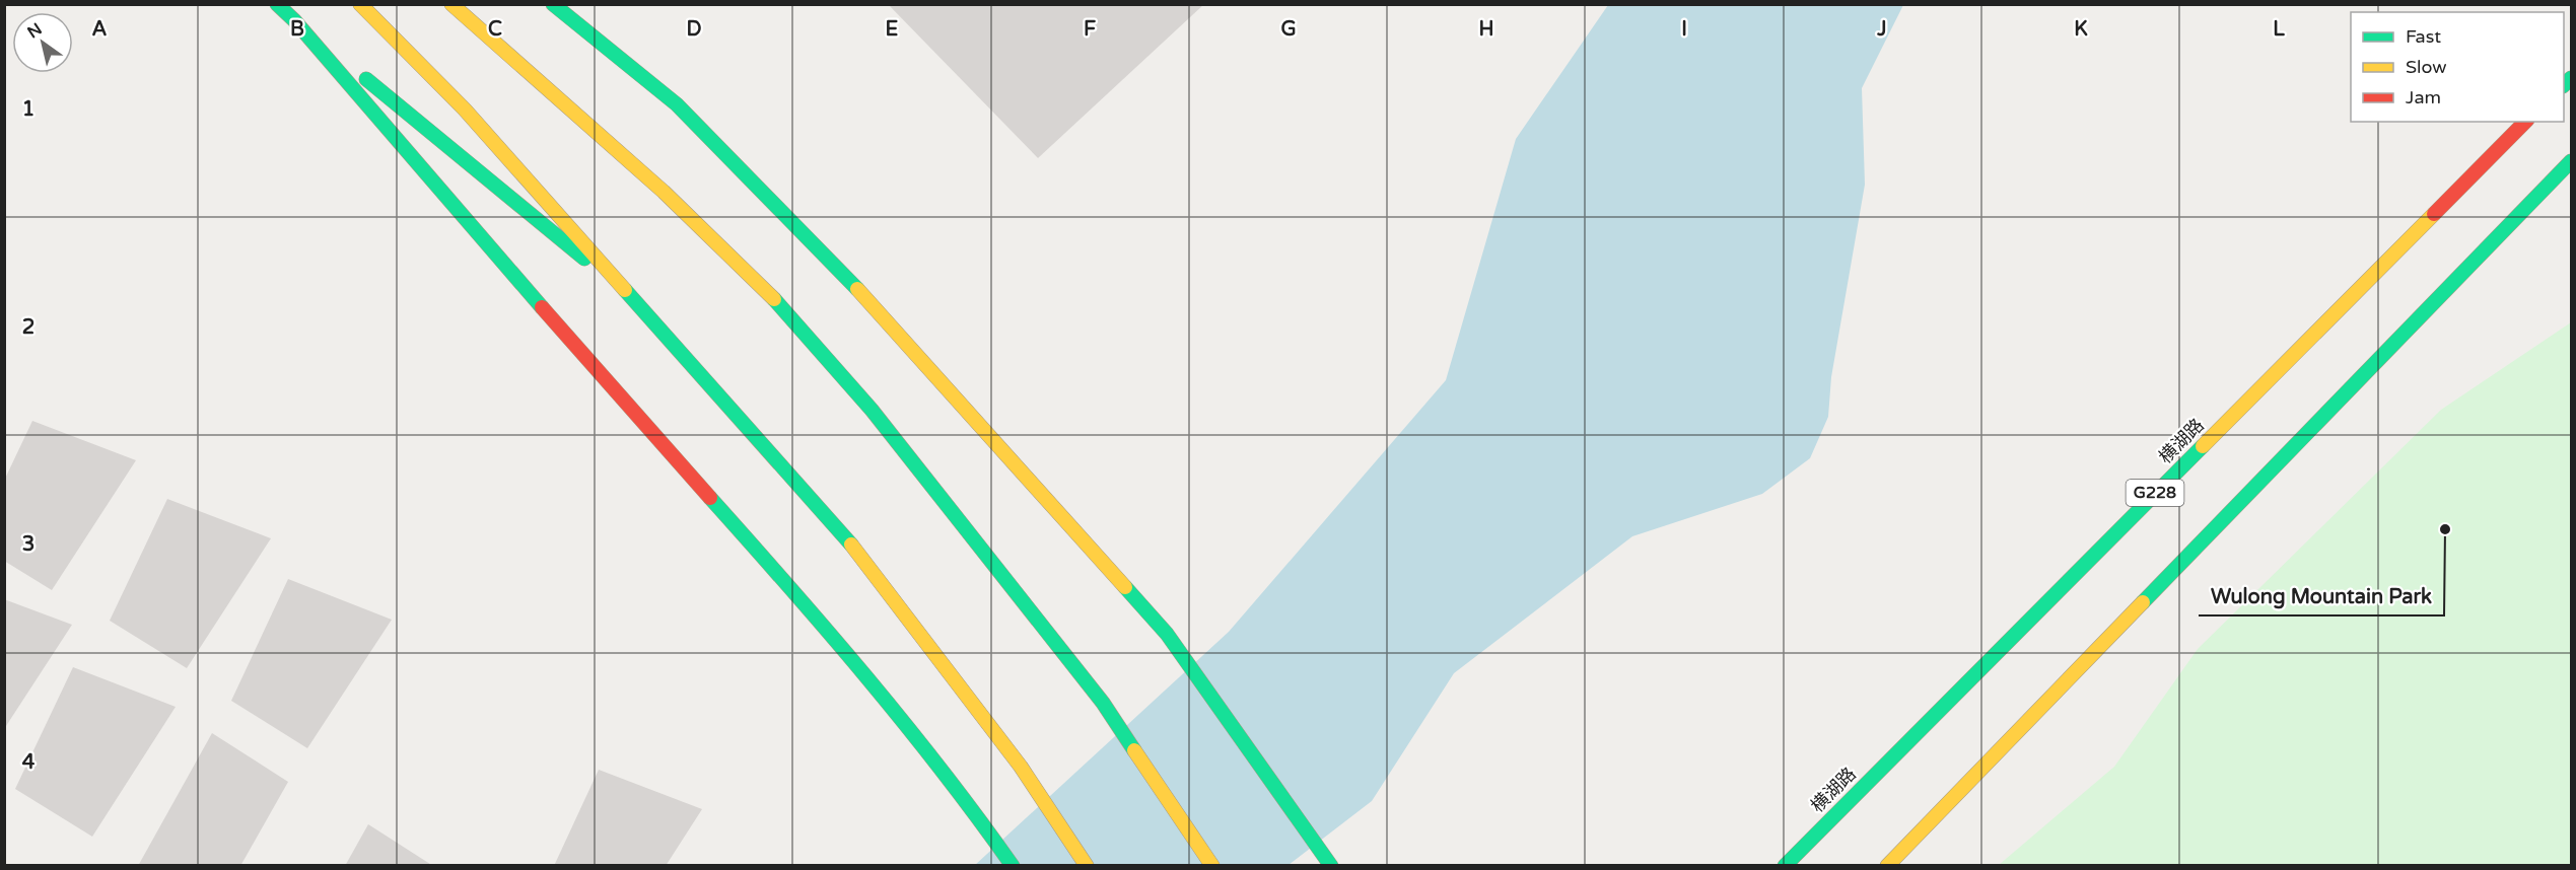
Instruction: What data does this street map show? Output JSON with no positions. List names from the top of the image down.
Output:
{
  "streets": {
    "main road": ["横湖路", "G228"]
  },
  "places": ["Wulong Mountain Park"],
  "legend": ["Fast", "Slow", "Jam"],
  "north": "top left",
  "grid": {
    "columns": [
      "A",
      "B",
      "C",
      "D",
      "E",
      "F",
      "G",
      "H",
      "I",
      "J",
      "K",
      "L"
    ],
    "rows": [
      "1",
      "2",
      "3",
      "4"
    ]
  }
}
